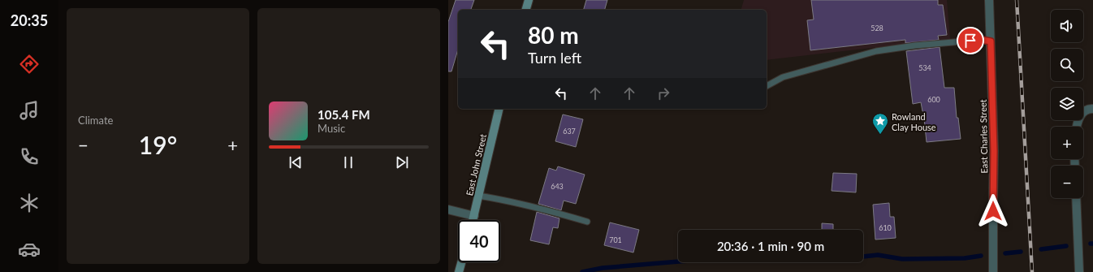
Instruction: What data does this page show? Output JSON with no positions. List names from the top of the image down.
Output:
{
  "streets": {
    "main road": ["East John Street"],
    "street": ["East Charles Street"]
  },
  "places": {
    "place": ["Rowland Clay House"]
  },
  "house_numbers": [
    "528",
    "534",
    "600",
    "637",
    "643",
    "610",
    "701"
  ],
  "page": {
    "tabs": "20:35",
    "tile": "Climate",
    "map_buttons": ["+", "−"],
    "turn": ["80 m", "Turn left"],
    "song": ["105.4 FM", "Music"],
    "heat": ["−", "19°", "+"],
    "limit": "40",
    "trip": "20:36 · 1 min · 90 m"
  }
}
